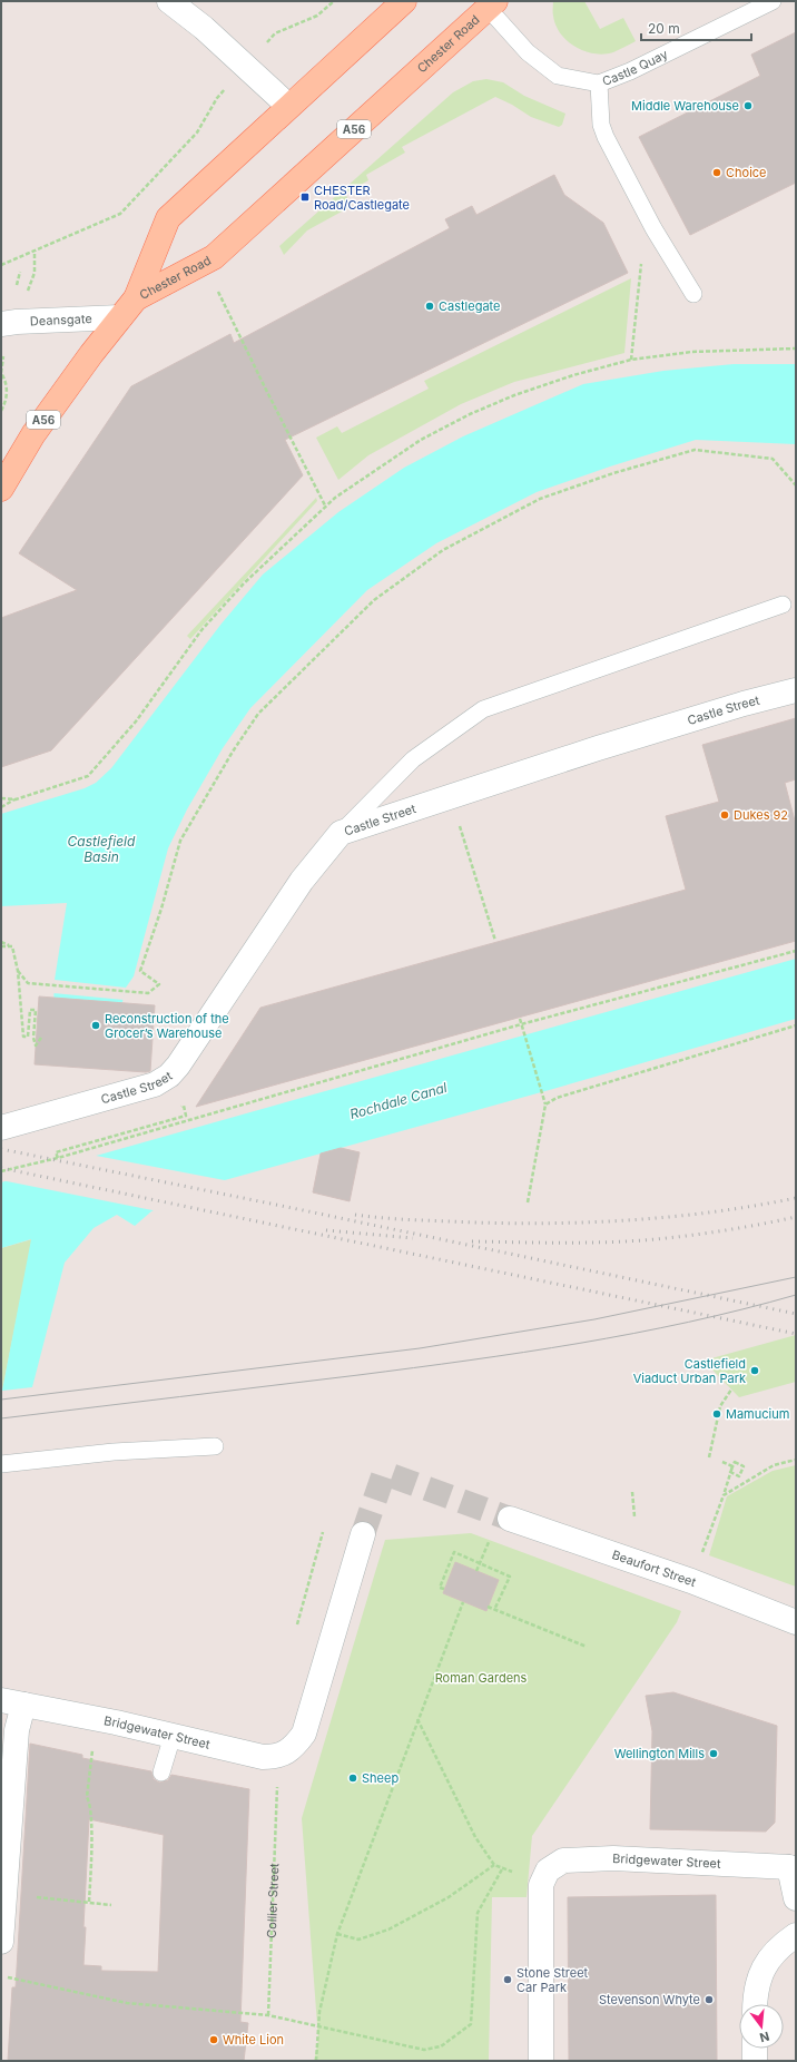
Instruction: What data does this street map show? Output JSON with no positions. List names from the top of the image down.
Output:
{
  "streets": {
    "main road": ["Chester Road", "A56"],
    "street": [
      "Deansgate",
      "Castle Street",
      "Beaufort Street",
      "Bridgewater Street"
    ],
    "lane": ["Castle Quay"],
    "path": ["Collier Street"]
  },
  "crossings": [
    ["Chester Road", "Castle Quay"],
    ["Chester Road", "A56"],
    ["A56", "Deansgate"]
  ],
  "water": ["Castlefield Basin", "Rochdale Canal"],
  "parks": ["Roman Gardens"],
  "places": {
    "other": [
      "Middle Warehouse",
      "Choice",
      "Castlegate",
      "Dukes 92",
      "Reconstruction of the Grocer’s Warehouse",
      "Castlefield Viaduct Urban Park",
      "Mamucium",
      "Wellington Mills",
      "Sheep",
      "Stone Street Car Park",
      "Stevenson Whyte",
      "White Lion"
    ],
    "transit": ["CHESTER Road/Castlegate"]
  },
  "scale_bar": "20 m",
  "north": "bottom"
}
